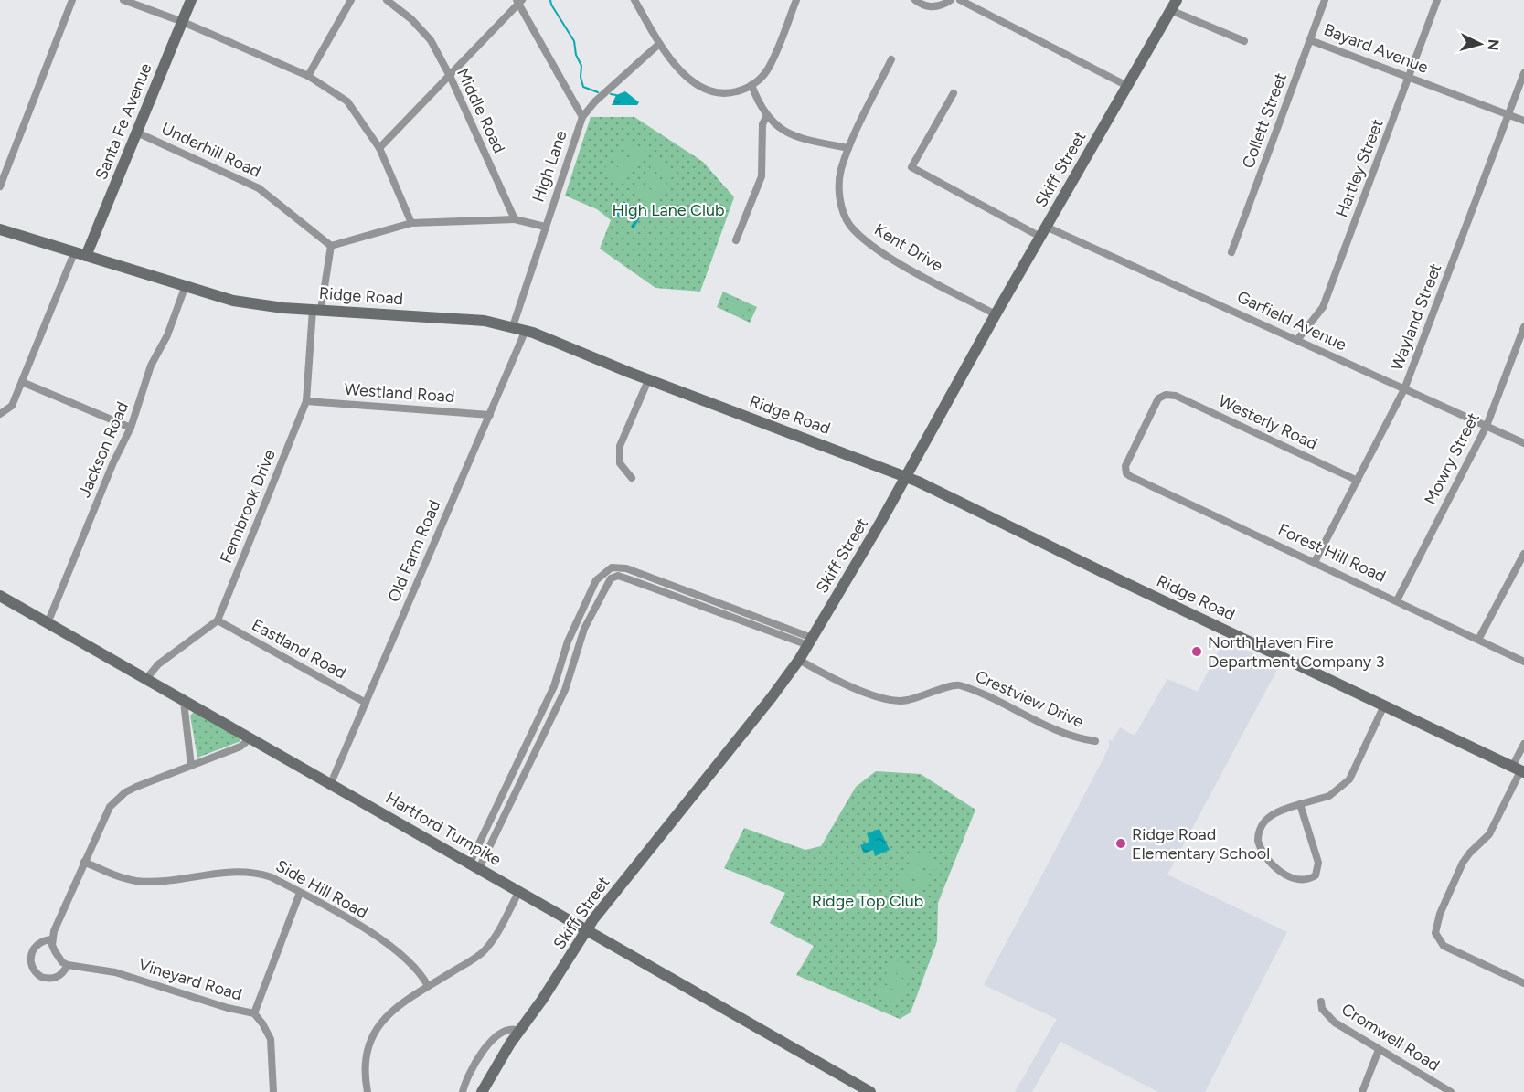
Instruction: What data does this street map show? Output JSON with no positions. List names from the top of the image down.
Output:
{
  "streets": {
    "main road": [
      "Santa Fe Avenue",
      "Skiff Street",
      "Ridge Road",
      "Hartford Turnpike"
    ],
    "street": [
      "Bayard Avenue",
      "Middle Road",
      "Collett Street",
      "Underhill Road",
      "High Lane",
      "Hartley Street",
      "Kent Drive",
      "Wayland Street",
      "Garfield Avenue",
      "Westland Road",
      "Westerly Road",
      "Jackson Road",
      "Mowry Street",
      "Fennbrook Drive",
      "Old Farm Road",
      "Forest Hill Road",
      "Eastland Road",
      "Crestview Drive",
      "Side Hill Road",
      "Vineyard Road",
      "Cromwell Road"
    ]
  },
  "crossings": [
    ["Bayard Avenue", "Collett Street"],
    ["Bayard Avenue", "Hartley Street"],
    ["Bayard Avenue", "Wayland Street"],
    ["Santa Fe Avenue", "Underhill Road"],
    ["Santa Fe Avenue", "Ridge Road"],
    ["Underhill Road", "Fennbrook Drive"],
    ["High Lane", "Ridge Road"],
    ["Hartley Street", "Garfield Avenue"],
    ["Skiff Street", "Kent Drive"],
    ["Skiff Street", "Ridge Road"],
    ["Skiff Street", "Garfield Avenue"],
    ["Skiff Street", "Crestview Drive"],
    ["Skiff Street", "Hartford Turnpike"],
    ["Ridge Road", "Jackson Road"],
    ["Ridge Road", "Fennbrook Drive"],
    ["Ridge Road", "Old Farm Road"],
    ["Wayland Street", "Garfield Avenue"],
    ["Wayland Street", "Westerly Road"],
    ["Wayland Street", "Forest Hill Road"],
    ["Garfield Avenue", "Mowry Street"],
    ["Westland Road", "Fennbrook Drive"],
    ["Westland Road", "Old Farm Road"],
    ["Westerly Road", "Forest Hill Road"],
    ["Jackson Road", "Hartford Turnpike"],
    ["Mowry Street", "Forest Hill Road"],
    ["Fennbrook Drive", "Eastland Road"],
    ["Old Farm Road", "Eastland Road"],
    ["Old Farm Road", "Hartford Turnpike"]
  ],
  "parks": ["High Lane Club", "Ridge Top Club"],
  "places": ["North Haven Fire Department Company 3", "Ridge Road Elementary School"],
  "north": "right"
}
